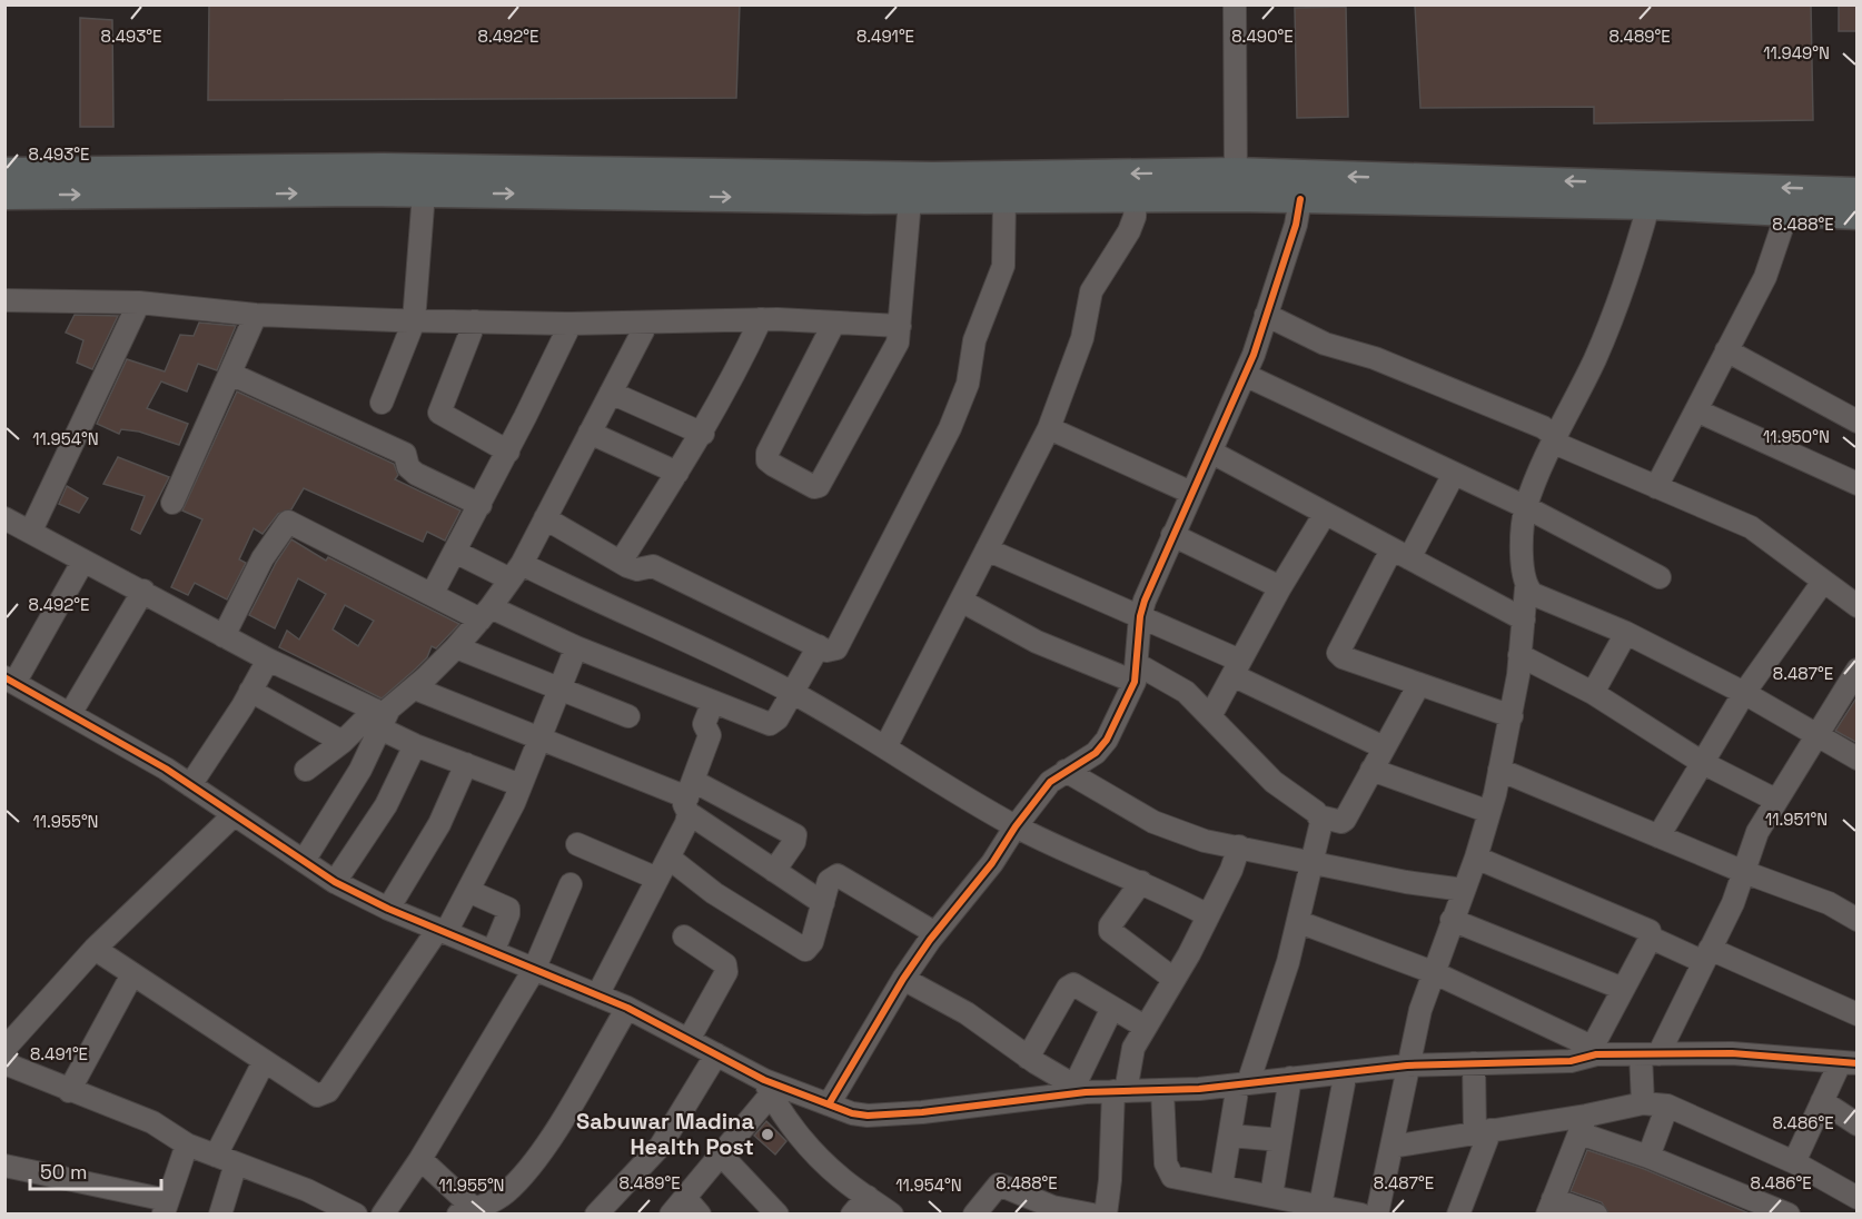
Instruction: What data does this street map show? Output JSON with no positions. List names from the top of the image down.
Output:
{
  "places": ["Sabuwar Madina Health Post"],
  "scale_bar": "50 m",
  "coordinates": [
    "8.493°E",
    "8.492°E",
    "8.491°E",
    "8.490°E",
    "8.489°E",
    "11.949°N",
    "8.488°E",
    "11.950°N",
    "11.954°N",
    "8.487°E",
    "11.951°N",
    "11.955°N",
    "8.486°E"
  ]
}
